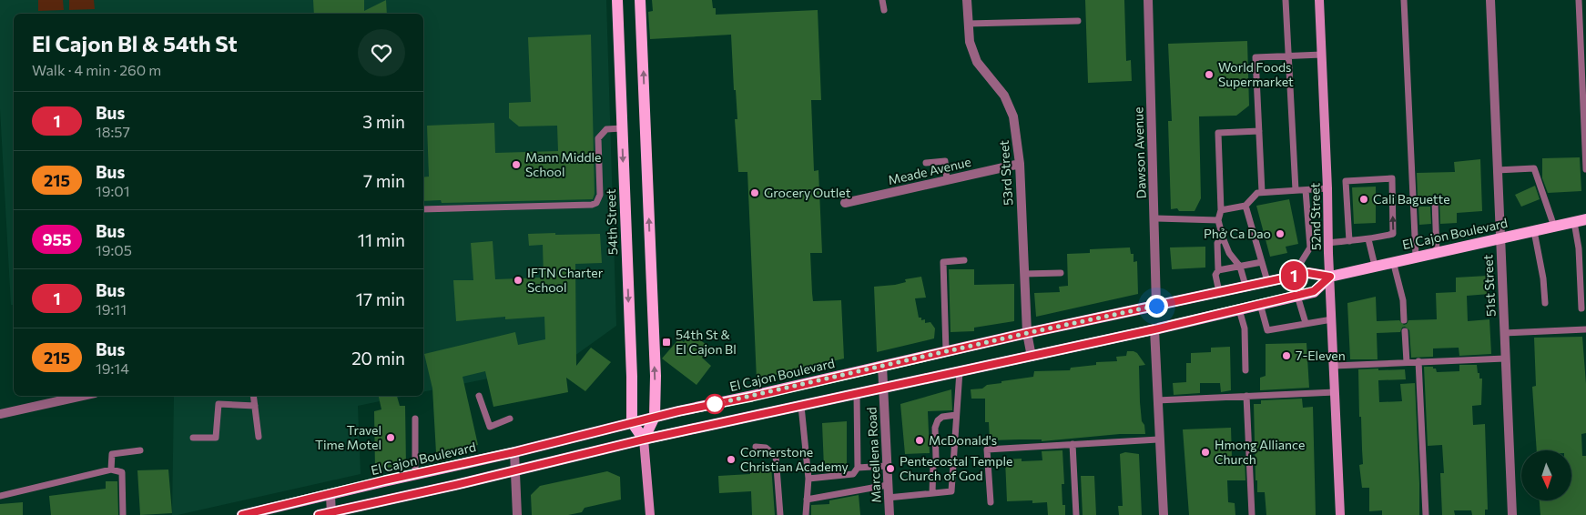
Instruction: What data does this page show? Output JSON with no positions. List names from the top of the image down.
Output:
{
  "streets": {
    "main road": ["54th Street", "El Cajon Boulevard"],
    "street": [
      "Dawson Avenue",
      "Meade Avenue",
      "53rd Street",
      "52nd Street",
      "51st Street",
      "Marcellena Road"
    ]
  },
  "crossings": [
    ["Dawson Avenue", "El Cajon Boulevard"],
    ["Meade Avenue", "53rd Street"],
    ["53rd Street", "El Cajon Boulevard"],
    ["52nd Street", "El Cajon Boulevard"],
    ["54th Street", "El Cajon Boulevard"],
    ["El Cajon Boulevard", "51st Street"],
    ["El Cajon Boulevard", "Marcellena Road"]
  ],
  "places": {
    "other": [
      "World Foods Supermarket",
      "Mann Middle School",
      "Grocery Outlet",
      "Cali Baguette",
      "Phở Ca Dao",
      "IFTN Charter School",
      "7-Eleven",
      "Travel Time Motel",
      "McDonald's",
      "Hmong Alliance Church",
      "Cornerstone Christian Academy",
      "Pentecostal Temple Church of God"
    ],
    "transit": ["54th St & El Cajon Bl"]
  },
  "lines": ["bus line 1"],
  "north": "bottom",
  "page": {
    "on_map": "1",
    "heading": ["El Cajon Bl & 54th St", "Walk · 4 min · 260 m"],
    "list": [
      {
        "mark": "1",
        "name": "Bus",
        "note": "18:57",
        "value": "3 min"
      },
      {
        "mark": "215",
        "name": "Bus",
        "note": "19:01",
        "value": "7 min"
      },
      {
        "mark": "955",
        "name": "Bus",
        "note": "19:05",
        "value": "11 min"
      },
      {
        "mark": "1",
        "name": "Bus",
        "note": "19:11",
        "value": "17 min"
      },
      {
        "mark": "215",
        "name": "Bus",
        "note": "19:14",
        "value": "20 min"
      }
    ]
  }
}
